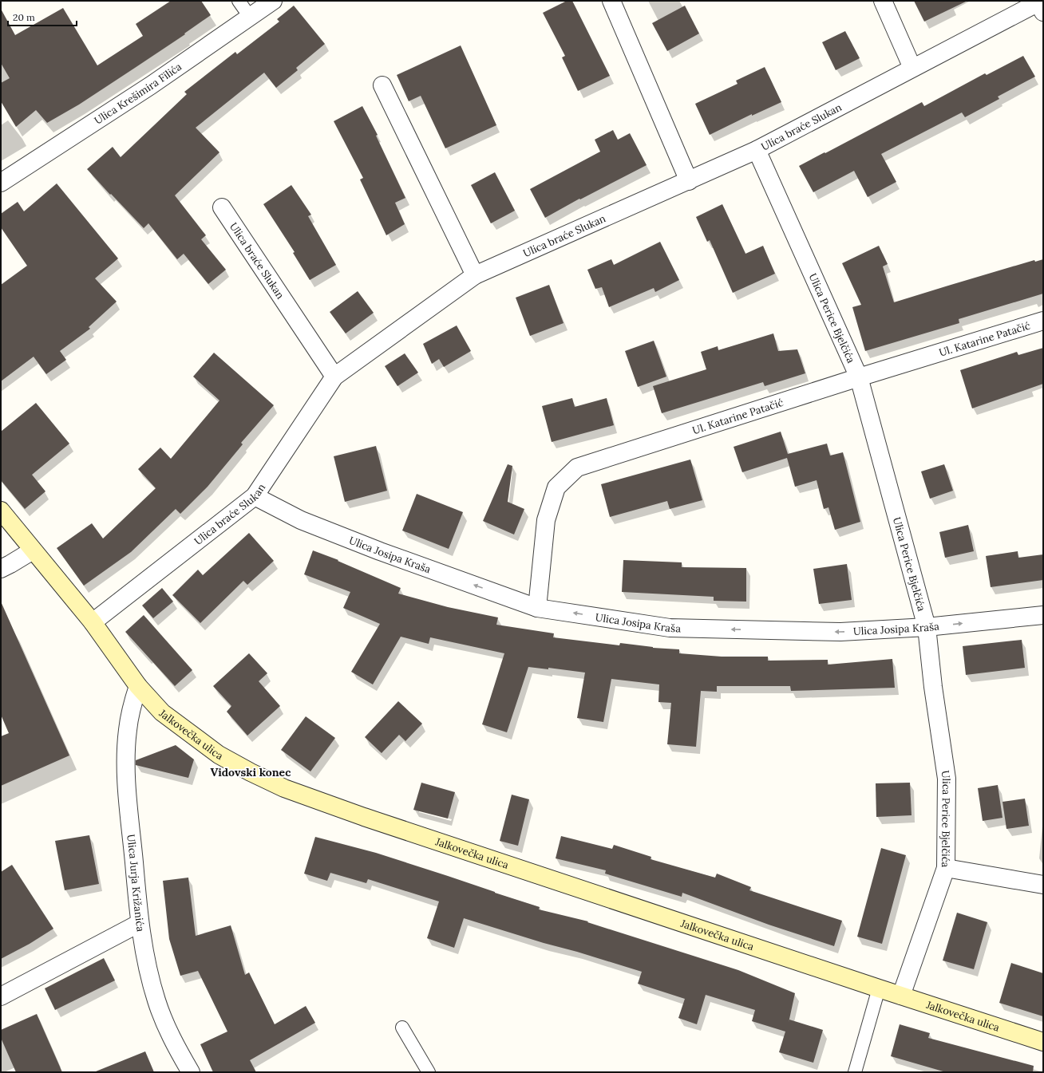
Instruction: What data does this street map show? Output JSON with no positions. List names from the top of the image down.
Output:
{
  "streets": {
    "main road": ["Jalkovečka ulica"],
    "street": [
      "Ulica Krešimira Filića",
      "Ulica braće Slukan",
      "Ulica Perice Bjelčića",
      "Ul. Katarine Patačić",
      "Ulica Josipa Kraša",
      "Ulica Jurja Križanića"
    ]
  },
  "crossings": [
    ["Ulica braće Slukan", "Ulica Perice Bjelčića"],
    ["Ulica braće Slukan", "Ulica Josipa Kraša"],
    ["Ulica braće Slukan", "Jalkovečka ulica"],
    ["Ulica Perice Bjelčića", "Ul. Katarine Patačić"],
    ["Ulica Perice Bjelčića", "Ulica Josipa Kraša"],
    ["Ulica Perice Bjelčića", "Jalkovečka ulica"],
    ["Ul. Katarine Patačić", "Ulica Josipa Kraša"],
    ["Jalkovečka ulica", "Ulica Jurja Križanića"]
  ],
  "districts": ["Vidovski konec"],
  "scale_bar": "20 m"
}
